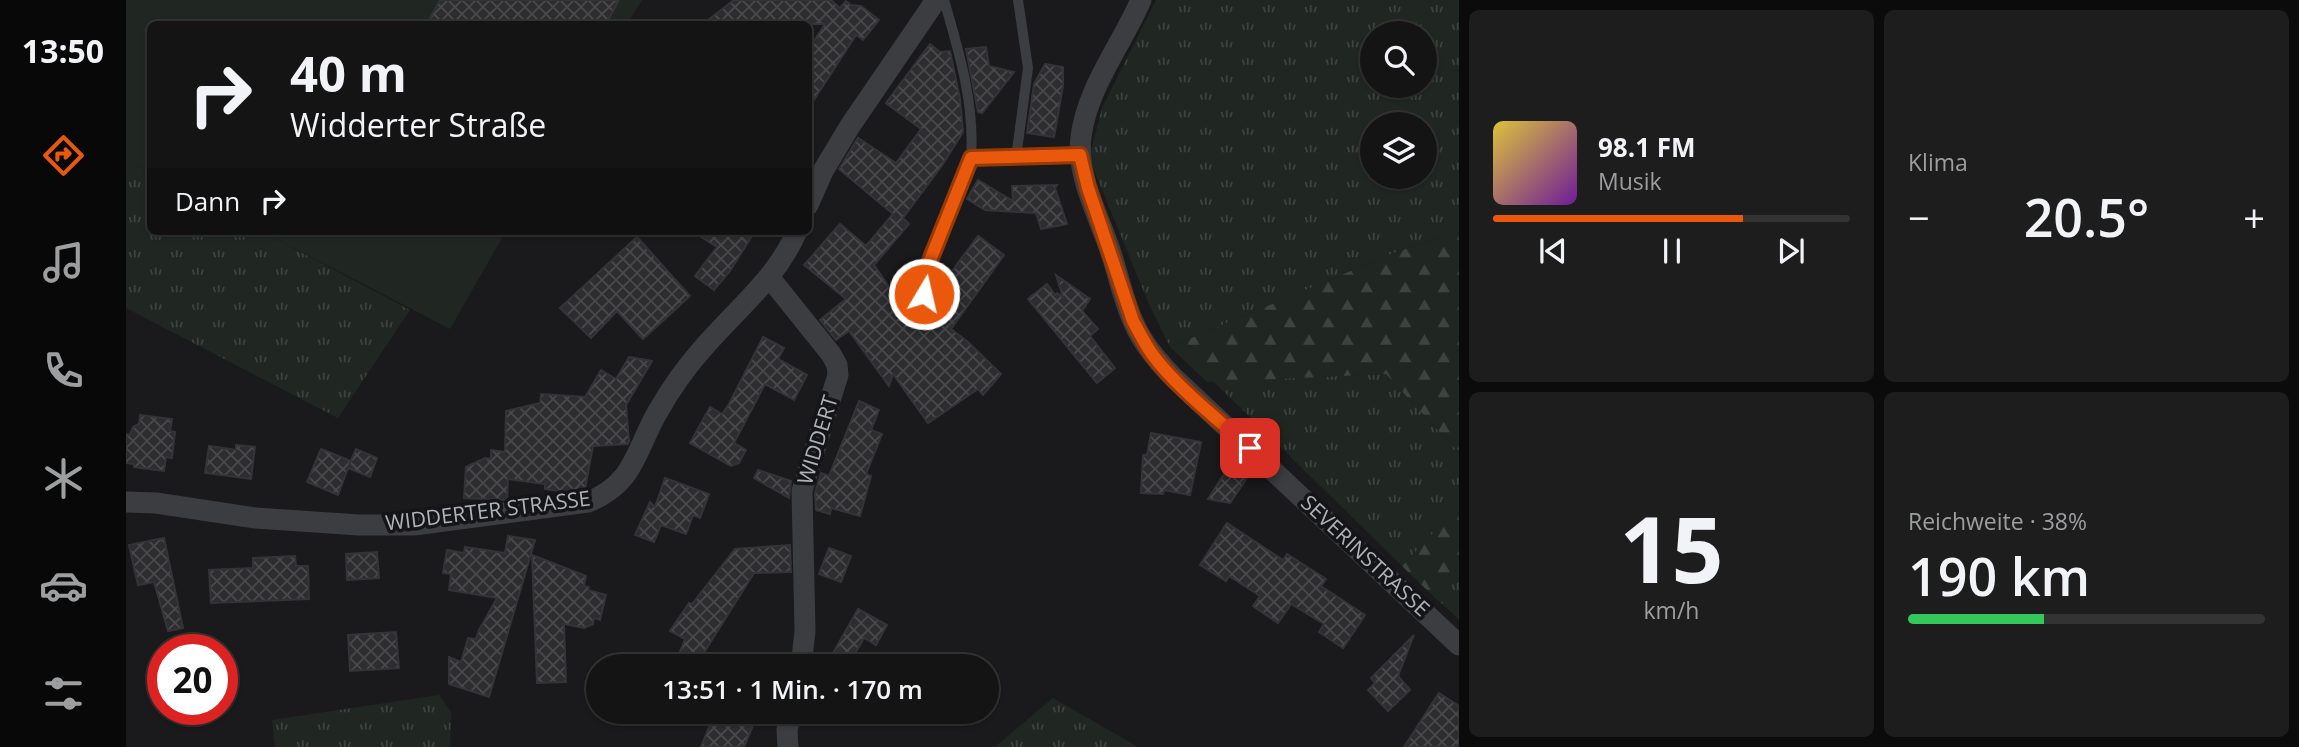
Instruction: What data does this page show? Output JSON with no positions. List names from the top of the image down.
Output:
{
  "streets": {
    "street": ["WIDDERT", "WIDDERTER STRASSE", "SEVERINSTRASSE"]
  },
  "crossings": [
    ["WIDDERT", "WIDDERTER STRASSE"]
  ],
  "page": {
    "tabs": "13:50",
    "tile": [
      "Klima",
      ["15", "km/h"],
      ["Reichweite · 38%", "190 km"]
    ],
    "turn": ["40 m", "Widderter Straße"],
    "song": ["98.1 FM", "Musik"],
    "then": "Dann",
    "heat": ["−", "20.5°", "+"],
    "limit": "20",
    "trip": "13:51 · 1 Min. · 170 m"
  }
}
